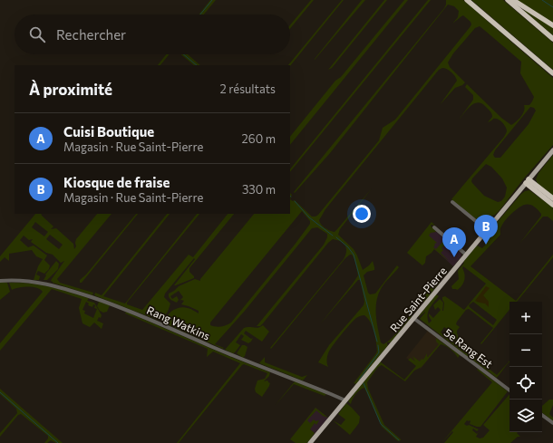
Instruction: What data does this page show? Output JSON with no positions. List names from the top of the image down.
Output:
{
  "streets": {
    "main road": ["Rue Saint-Pierre"],
    "street": ["Rang Watkins", "5e Rang Est"]
  },
  "crossings": [
    ["Rue Saint-Pierre", "Rang Watkins"],
    ["Rue Saint-Pierre", "5e Rang Est"]
  ],
  "page": {
    "search": "Rechercher",
    "heading": ["À proximité", "2 résultats"],
    "list": [
      {
        "mark": "A",
        "name": "Cuisi Boutique",
        "note": "Magasin · Rue Saint-Pierre",
        "value": "260 m"
      },
      {
        "mark": "B",
        "name": "Kiosque de fraise",
        "note": "Magasin · Rue Saint-Pierre",
        "value": "330 m"
      }
    ],
    "pins": ["B", "A"],
    "map_buttons": ["+", "−"]
  }
}
